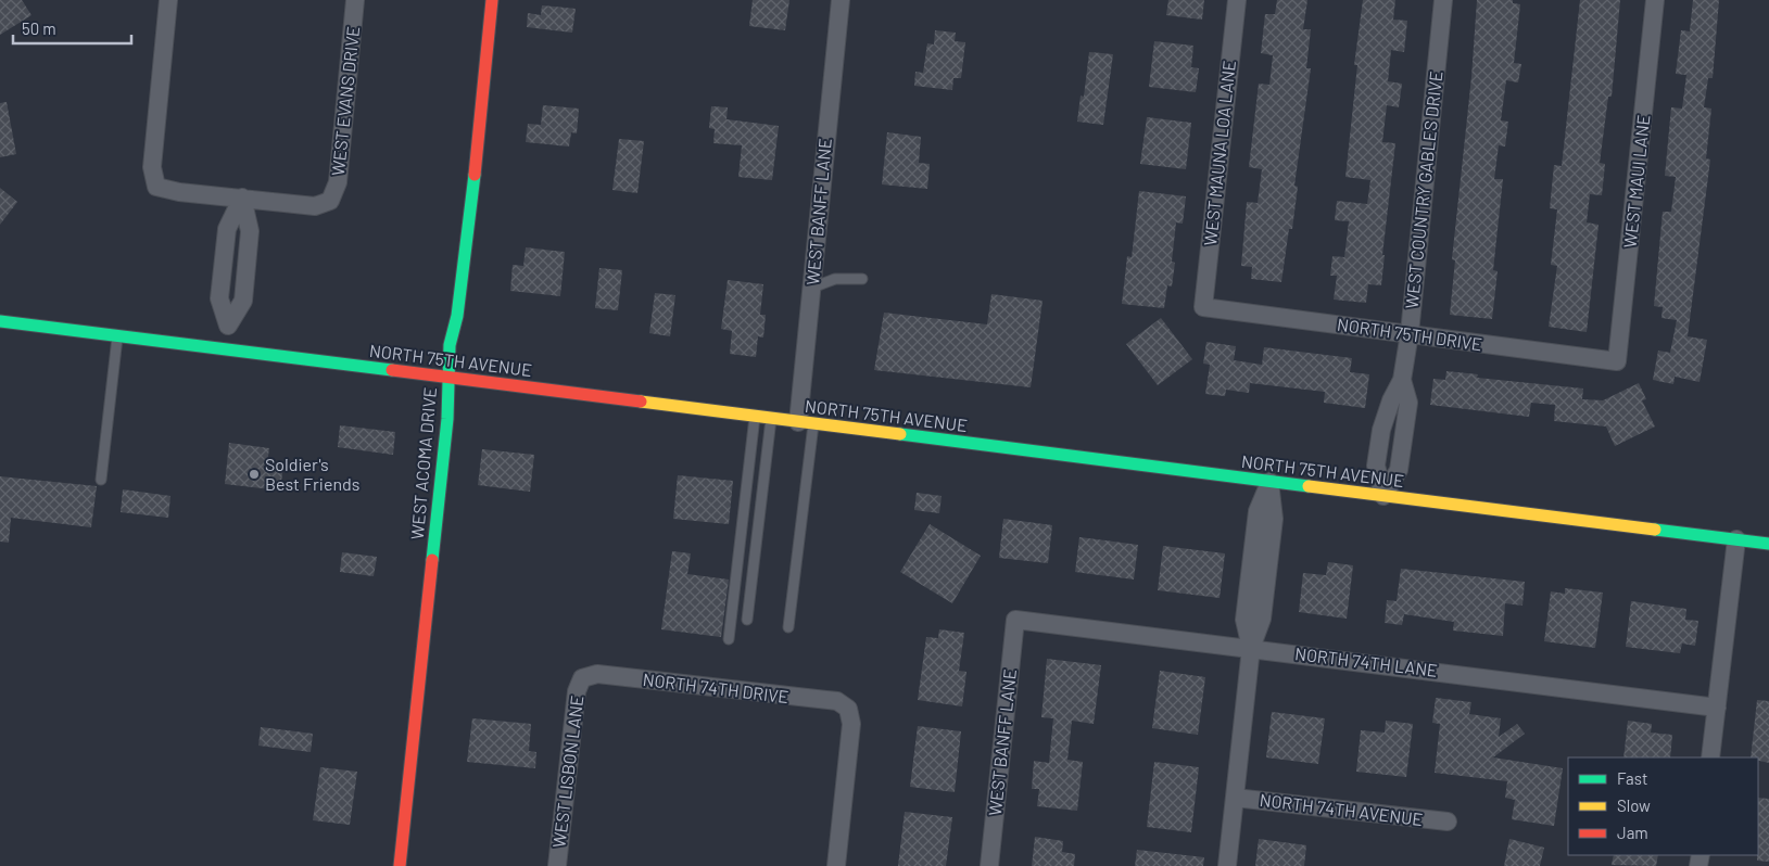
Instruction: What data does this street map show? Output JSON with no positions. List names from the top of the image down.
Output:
{
  "streets": {
    "main road": ["NORTH 75TH AVENUE", "WEST ACOMA DRIVE"],
    "street": [
      "WEST EVANS DRIVE",
      "WEST MAUNA LOA LANE",
      "WEST MAUI LANE",
      "WEST COUNTRY GABLES DRIVE",
      "WEST BANFF LANE",
      "NORTH 75TH DRIVE",
      "NORTH 74TH LANE",
      "NORTH 74TH DRIVE",
      "WEST LISBON LANE",
      "NORTH 74TH AVENUE"
    ]
  },
  "crossings": [
    ["WEST MAUNA LOA LANE", "NORTH 75TH DRIVE"],
    ["WEST MAUI LANE", "NORTH 75TH DRIVE"],
    ["WEST COUNTRY GABLES DRIVE", "NORTH 75TH DRIVE"],
    ["WEST COUNTRY GABLES DRIVE", "NORTH 75TH AVENUE"],
    ["WEST BANFF LANE", "NORTH 75TH AVENUE"],
    ["WEST BANFF LANE", "NORTH 74TH LANE"],
    ["NORTH 75TH AVENUE", "WEST ACOMA DRIVE"],
    ["NORTH 74TH DRIVE", "WEST LISBON LANE"]
  ],
  "places": ["Soldier's Best Friends"],
  "legend": ["Fast", "Slow", "Jam"],
  "scale_bar": "50 m"
}
